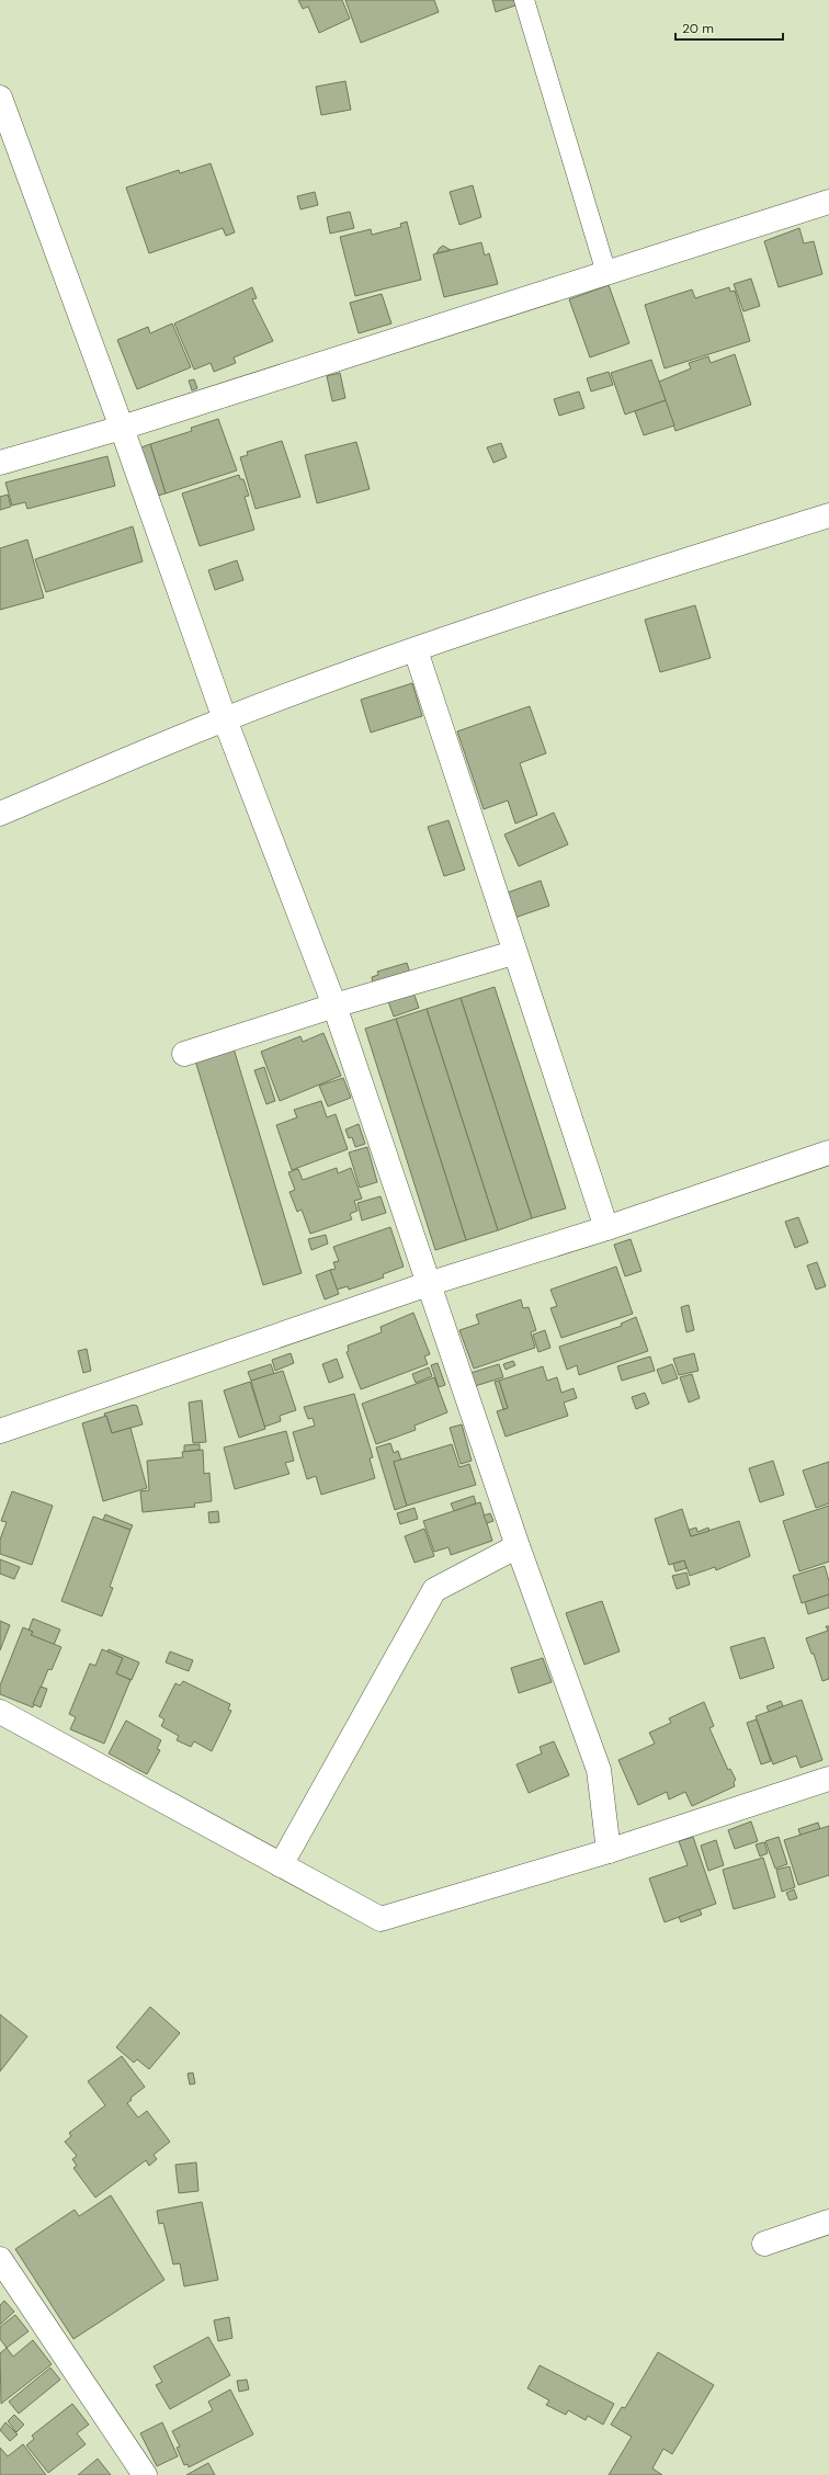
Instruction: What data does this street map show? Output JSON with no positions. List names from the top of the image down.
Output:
{
  "scale_bar": "20 m"
}
